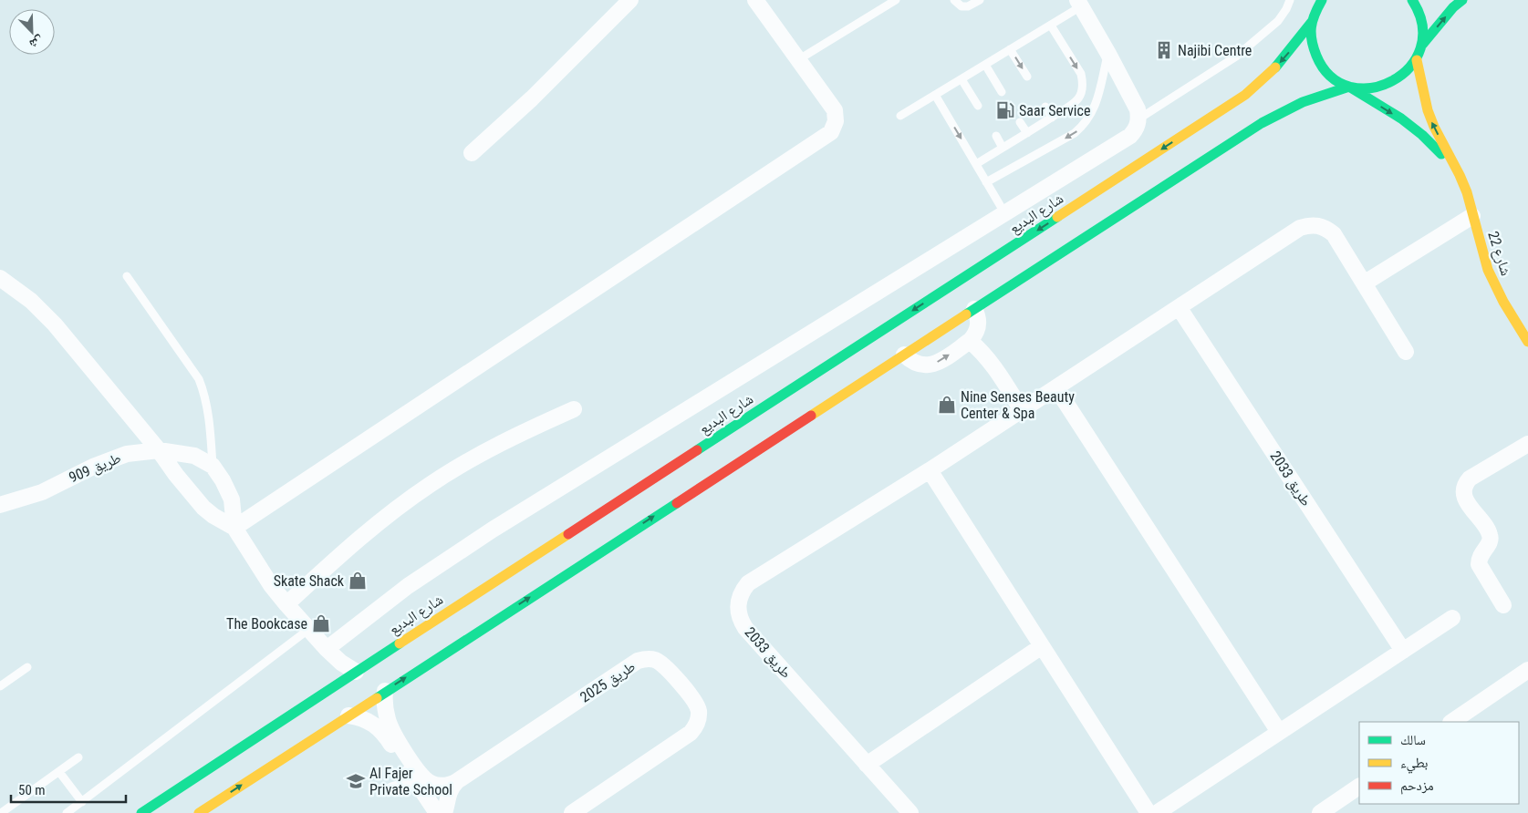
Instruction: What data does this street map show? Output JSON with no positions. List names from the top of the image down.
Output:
{
  "streets": {
    "main road": ["شارع البديع", "شارع 22"],
    "street": ["طريق 909", "طريق 2033", "طريق 2025"]
  },
  "crossings": [
    ["شارع البديع", "شارع 22"]
  ],
  "places": {
    "building": ["Najibi Centre"],
    "fuel station": ["Saar Service"],
    "shop": ["Nine Senses Beauty Center & Spa", "Skate Shack", "The Bookcase"],
    "school or university": ["Al Fajer Private School"]
  },
  "legend": ["سالك", "بطيء", "مزدحم"],
  "scale_bar": "50 m",
  "north": "bottom right"
}
